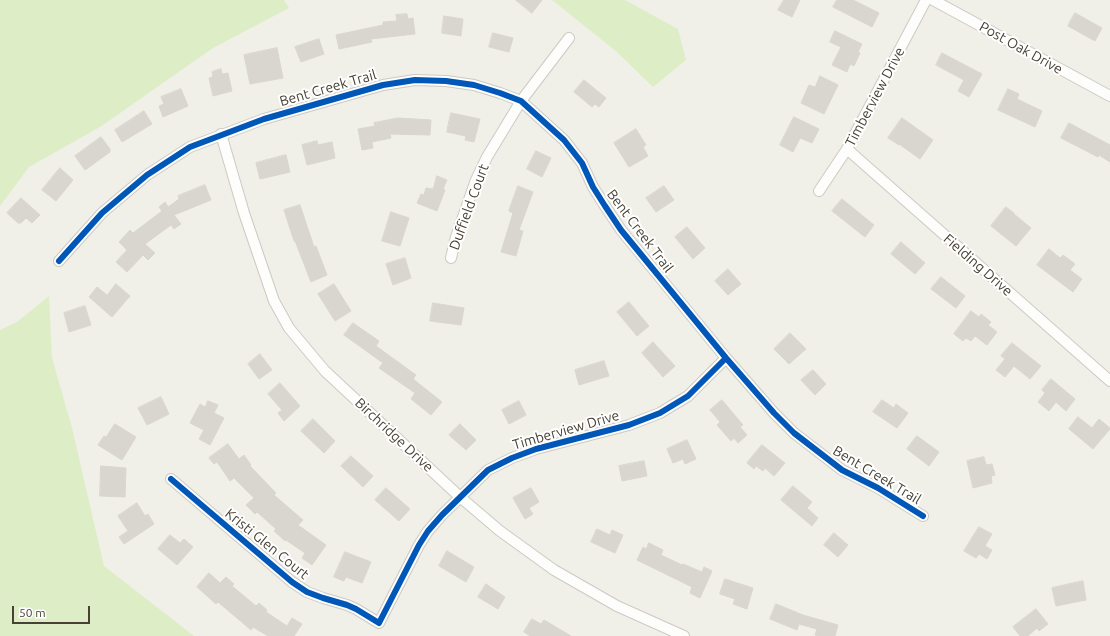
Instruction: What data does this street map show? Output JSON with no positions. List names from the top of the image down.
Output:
{
  "streets": {
    "street": [
      "Post Oak Drive",
      "Bent Creek Trail",
      "Timberview Drive",
      "Duffield Court",
      "Fielding Drive",
      "Birchridge Drive",
      "Kristi Glen Court"
    ]
  },
  "crossings": [
    ["Bent Creek Trail", "Timberview Drive"],
    ["Bent Creek Trail", "Duffield Court"],
    ["Bent Creek Trail", "Birchridge Drive"],
    ["Timberview Drive", "Fielding Drive"],
    ["Timberview Drive", "Birchridge Drive"],
    ["Timberview Drive", "Kristi Glen Court"]
  ],
  "scale_bar": "50 m"
}
